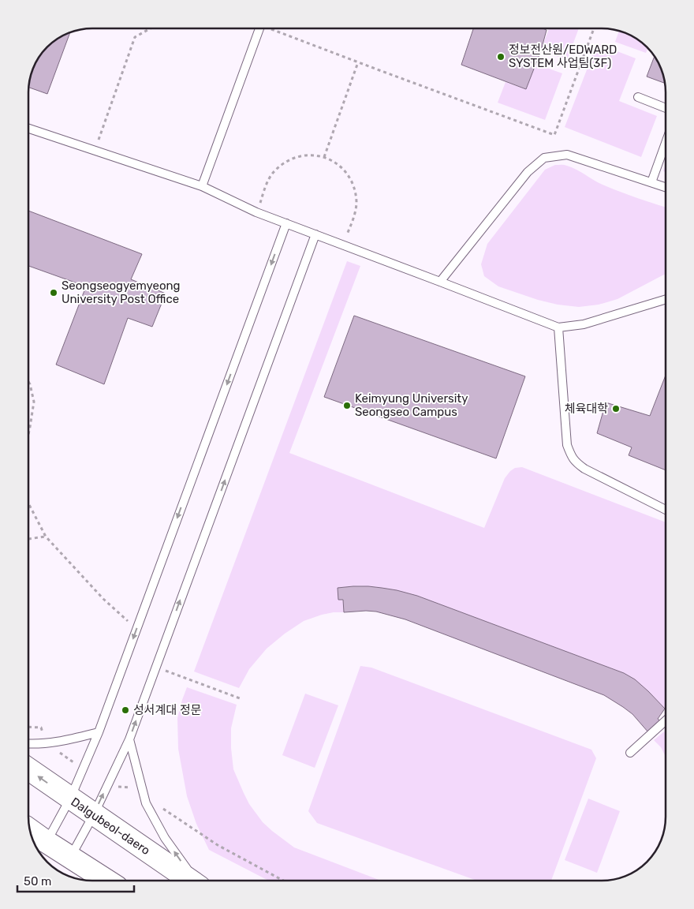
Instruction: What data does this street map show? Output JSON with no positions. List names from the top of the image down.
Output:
{
  "streets": {
    "main road": ["Dalgubeol-daero"]
  },
  "places": [
    "정보전산원/EDWARD SYSTEM 사업팀(3F)",
    "Seongseogyemyeong University Post Office",
    "Keimyung University Seongseo Campus",
    "체육대학",
    "성서계대 정문"
  ],
  "scale_bar": "50 m"
}
